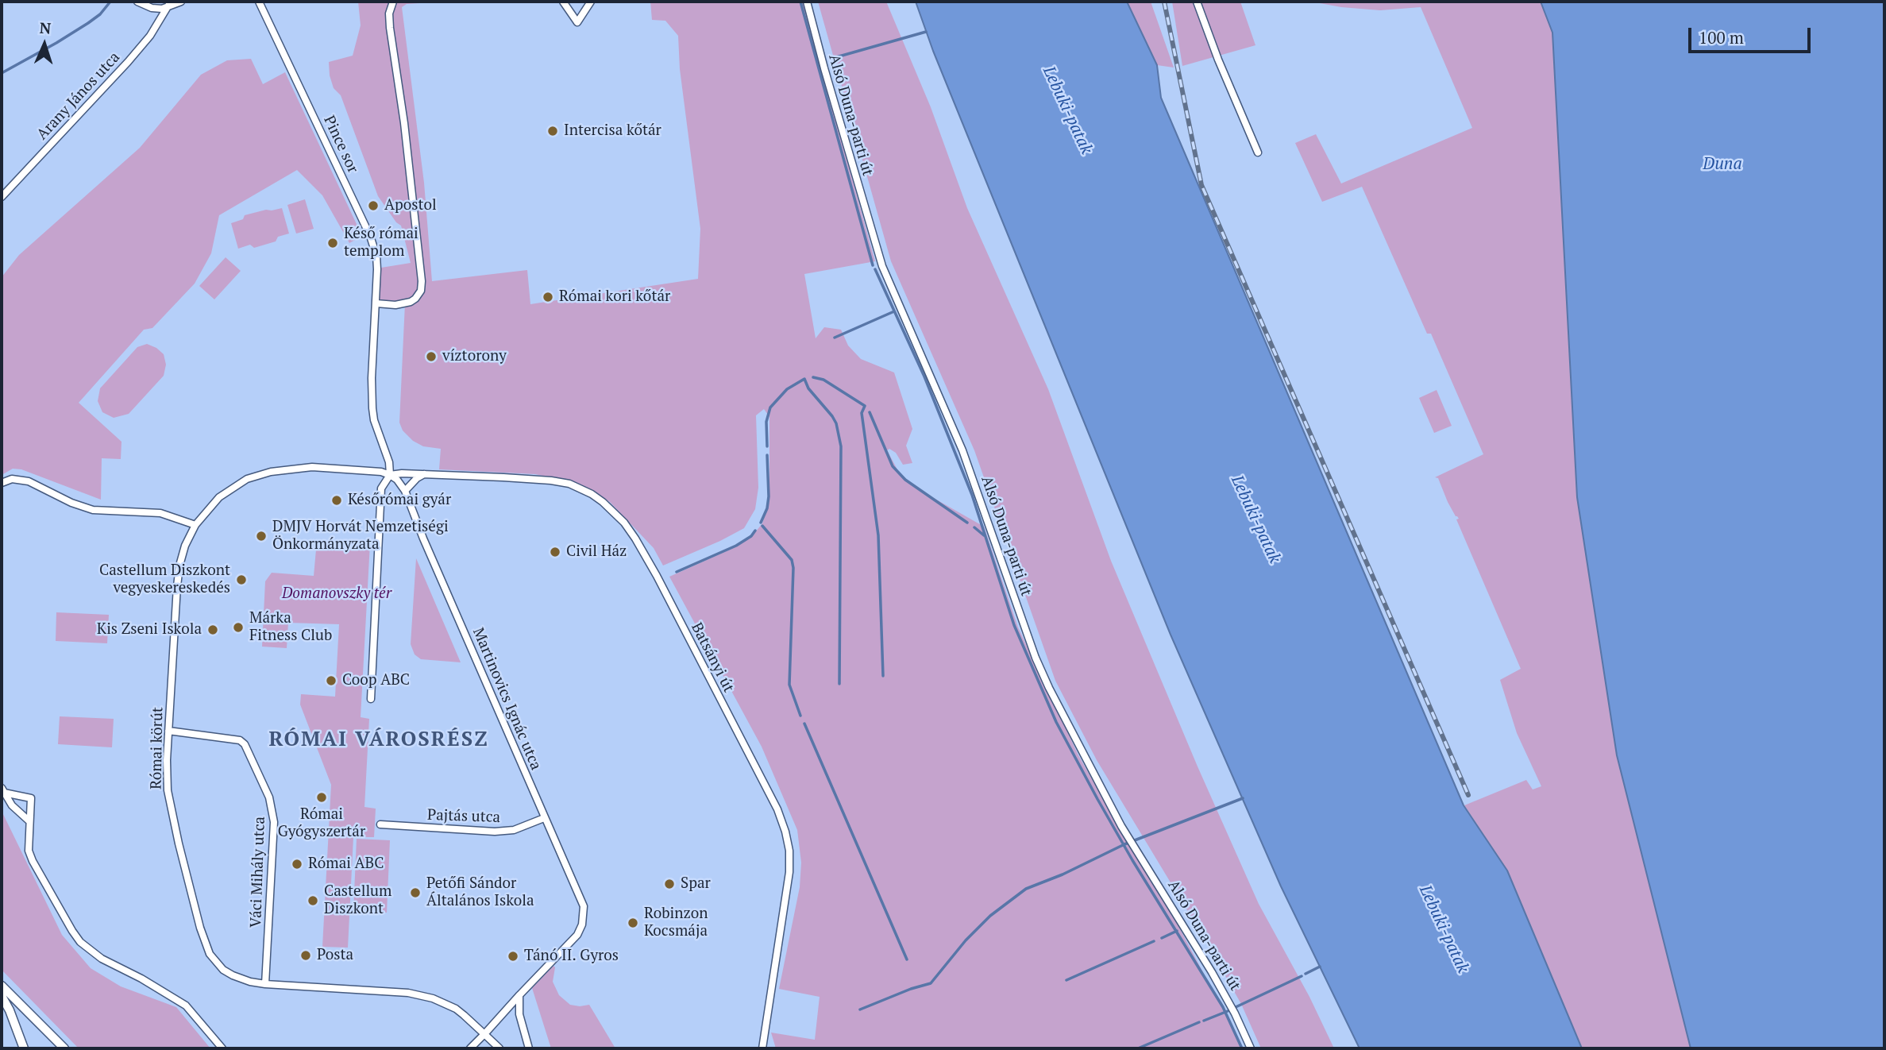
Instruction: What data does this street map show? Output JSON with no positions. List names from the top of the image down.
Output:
{
  "streets": {
    "street": [
      "Arany János utca",
      "Alsó Duna-parti út",
      "Pince sor",
      "Batsányi út",
      "Martinovics Ignác utca",
      "Római körút",
      "Pajtás utca",
      "Váci Mihály utca"
    ]
  },
  "crossings": [
    ["Batsányi út", "Martinovics Ignác utca"],
    ["Batsányi út", "Római körút"],
    ["Martinovics Ignác utca", "Római körút"],
    ["Martinovics Ignác utca", "Pajtás utca"],
    ["Római körút", "Váci Mihály utca"]
  ],
  "districts": ["RÓMAI VÁROSRÉSZ"],
  "water": ["Lebuki-patak", "Duna"],
  "parks": ["Domanovszky tér"],
  "places": [
    "Intercisa kőtár",
    "Apostol",
    "Késő római templom",
    "Római kori kőtár",
    "víztorony",
    "Későrómai gyár",
    "DMJV Horvát Nemzetiségi Önkormányzata",
    "Civil Ház",
    "Castellum Diszkont vegyeskereskedés",
    "Márka Fitness Club",
    "Kis Zseni Iskola",
    "Coop ABC",
    "Római Gyógyszertár",
    "Római ABC",
    "Spar",
    "Petőfi Sándor Általános Iskola",
    "Castellum Diszkont",
    "Robinzon Kocsmája",
    "Posta",
    "Tánó II. Gyros"
  ],
  "scale_bar": "100 m",
  "north": "top"
}
